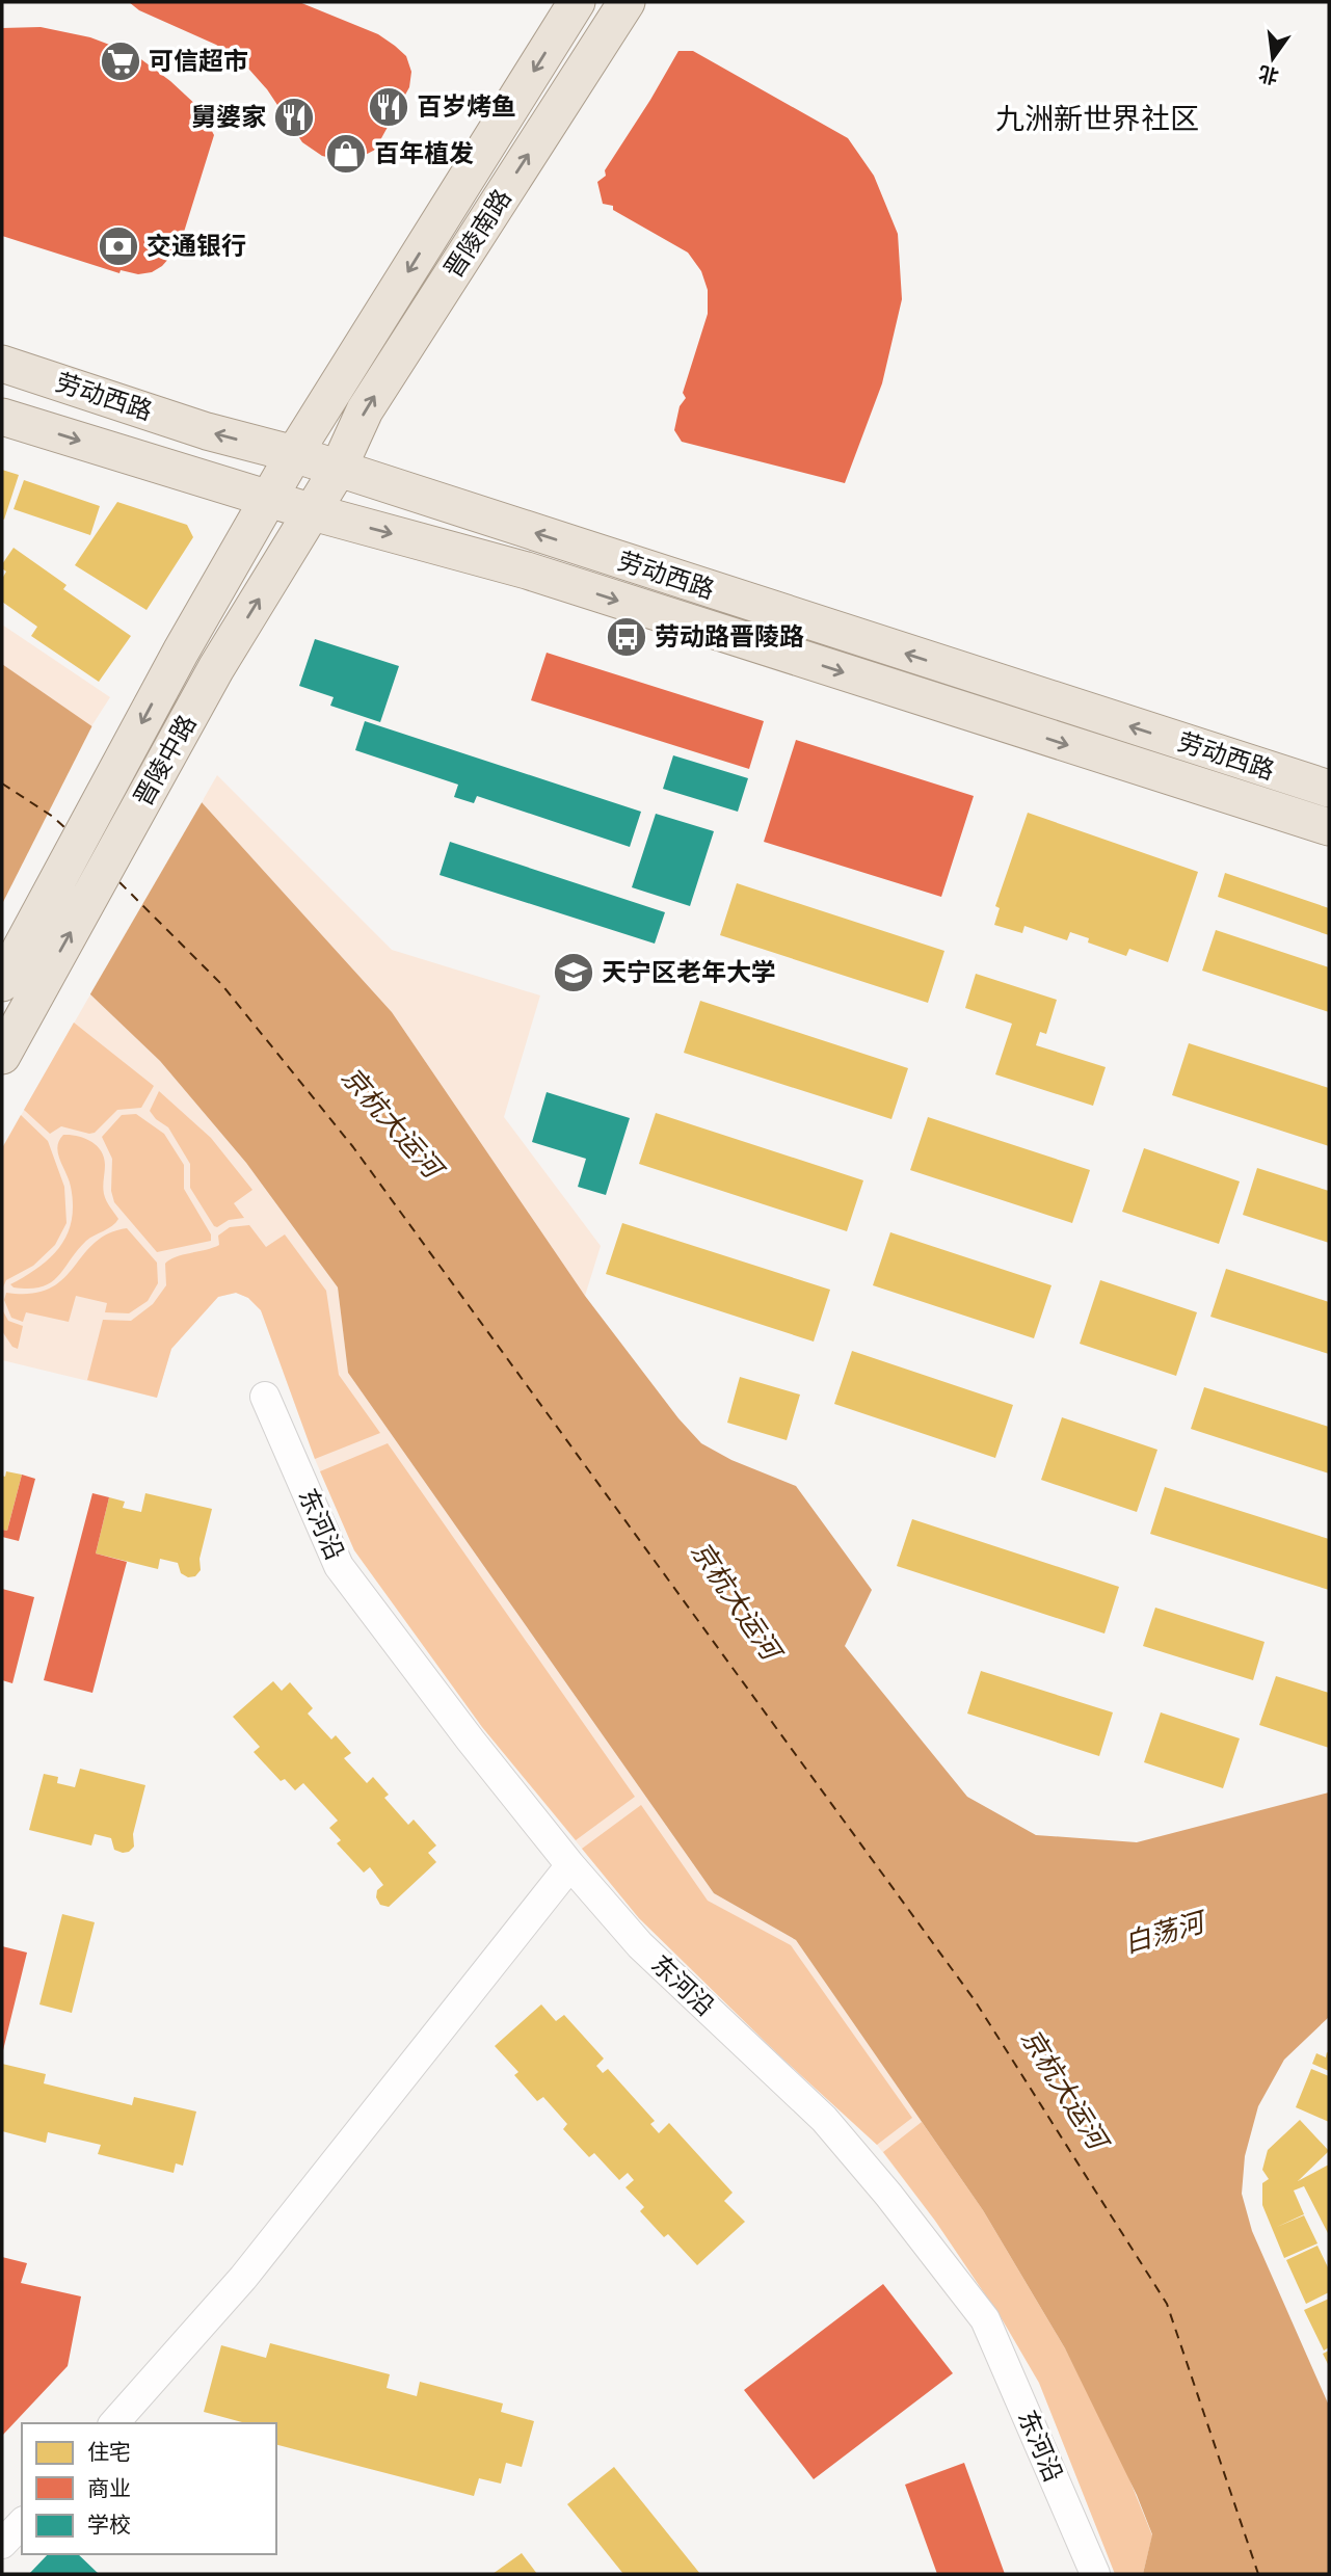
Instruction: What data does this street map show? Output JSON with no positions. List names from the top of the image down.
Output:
{
  "streets": {
    "main road": ["晋陵南路", "劳动西路", "晋陵中路"],
    "street": ["东河沿"]
  },
  "crossings": [
    ["晋陵南路", "劳动西路"],
    ["晋陵南路", "晋陵中路"],
    ["劳动西路", "晋陵中路"]
  ],
  "districts": ["九洲新世界社区"],
  "water": ["京杭大运河", "白荡河"],
  "places": {
    "supermarket": ["可信超市"],
    "restaurant": ["百岁烤鱼", "舅婆家"],
    "shop": ["百年植发"],
    "bank": ["交通银行"],
    "bus stop": ["劳动路晋陵路"],
    "school or university": ["天宁区老年大学"]
  },
  "legend": ["住宅", "商业", "学校"],
  "north": "bottom"
}
